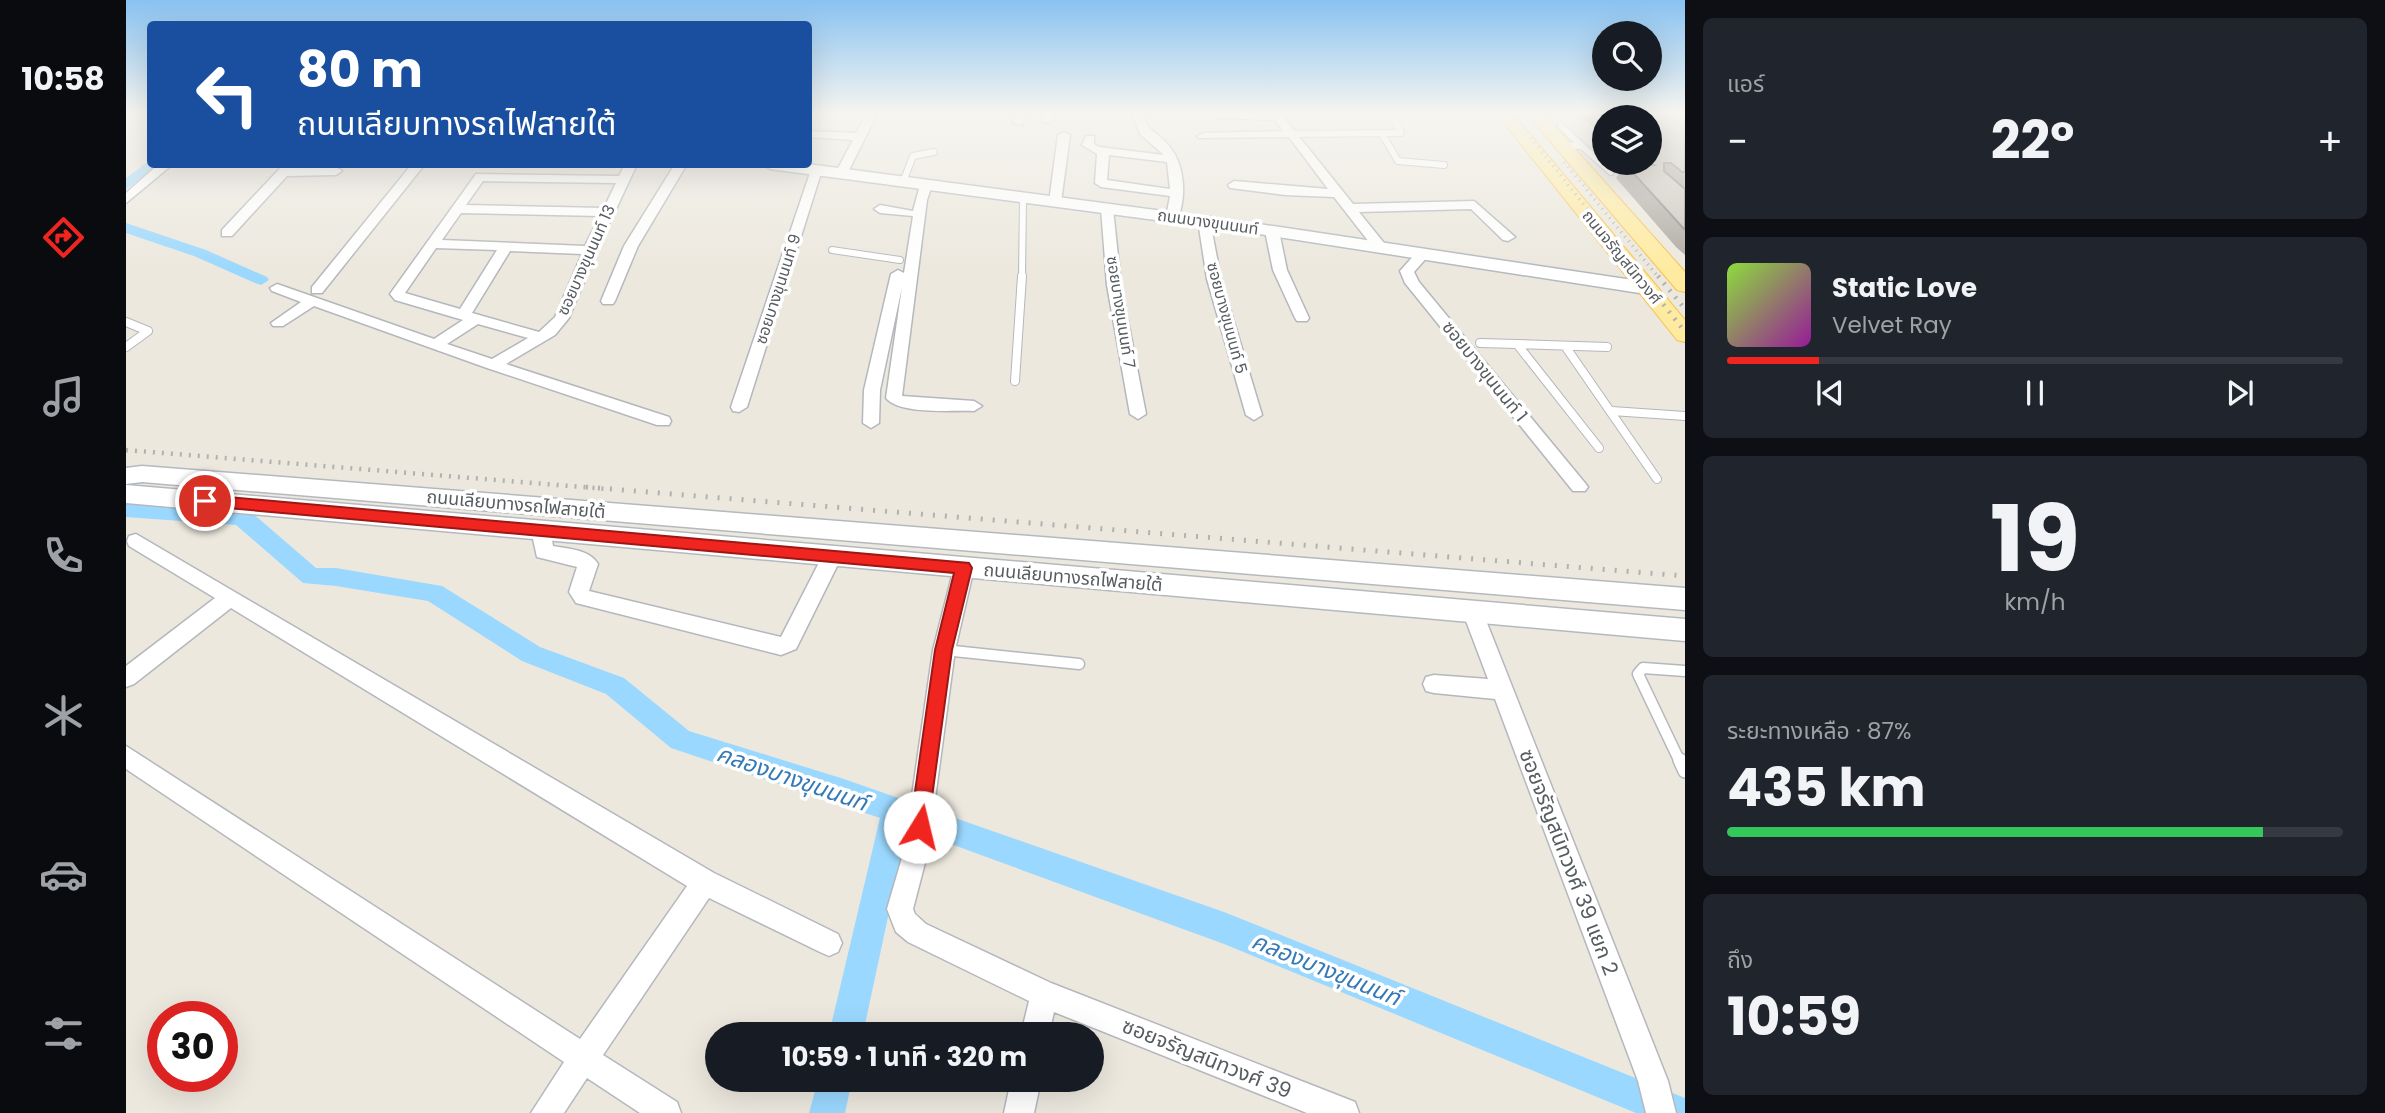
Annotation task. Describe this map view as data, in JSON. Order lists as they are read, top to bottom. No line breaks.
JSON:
{"streets":{"main road":["ถนนบางขุนนนท์","ถนนจรัญสนิทวงศ์","ถนนเลียบทางรถไฟสายใต้"],"street":["ซอยบางขุนนนท์ 13","ซอยบางขุนนนท์ 9","ซอยบางขุนนนท์ 7","ซอยบางขุนนนท์ 5","ซอยบางขุนนนท์ 1","ซอยจรัญสนิทวงศ์ 39 แยก 2","ซอยจรัญสนิทวงศ์ 39"]},"crossings":[["ถนนบางขุนนนท์","ถนนจรัญสนิทวงศ์"],["ถนนบางขุนนนท์","ซอยบางขุนนนท์ 9"],["ถนนบางขุนนนท์","ซอยบางขุนนนท์ 7"],["ถนนบางขุนนนท์","ซอยบางขุนนนท์ 5"],["ถนนบางขุนนนท์","ซอยบางขุนนนท์ 1"],["ถนนเลียบทางรถไฟสายใต้","ซอยจรัญสนิทวงศ์ 39 แยก 2"],["ถนนเลียบทางรถไฟสายใต้","ซอยจรัญสนิทวงศ์ 39"]],"water":["คลองบางขุนนนท์"],"page":{"tabs":"10:58","tile":["แอร์",["19","km/h"],["ระยะทางเหลือ · 87%","435 km"],["ถึง","10:59"]],"turn":["80 m","ถนนเลียบทางรถไฟสายใต้"],"heat":["−","22°","+"],"song":["Static Love","Velvet Ray"],"limit":"30","trip":"10:59 · 1 นาที · 320 m"}}
